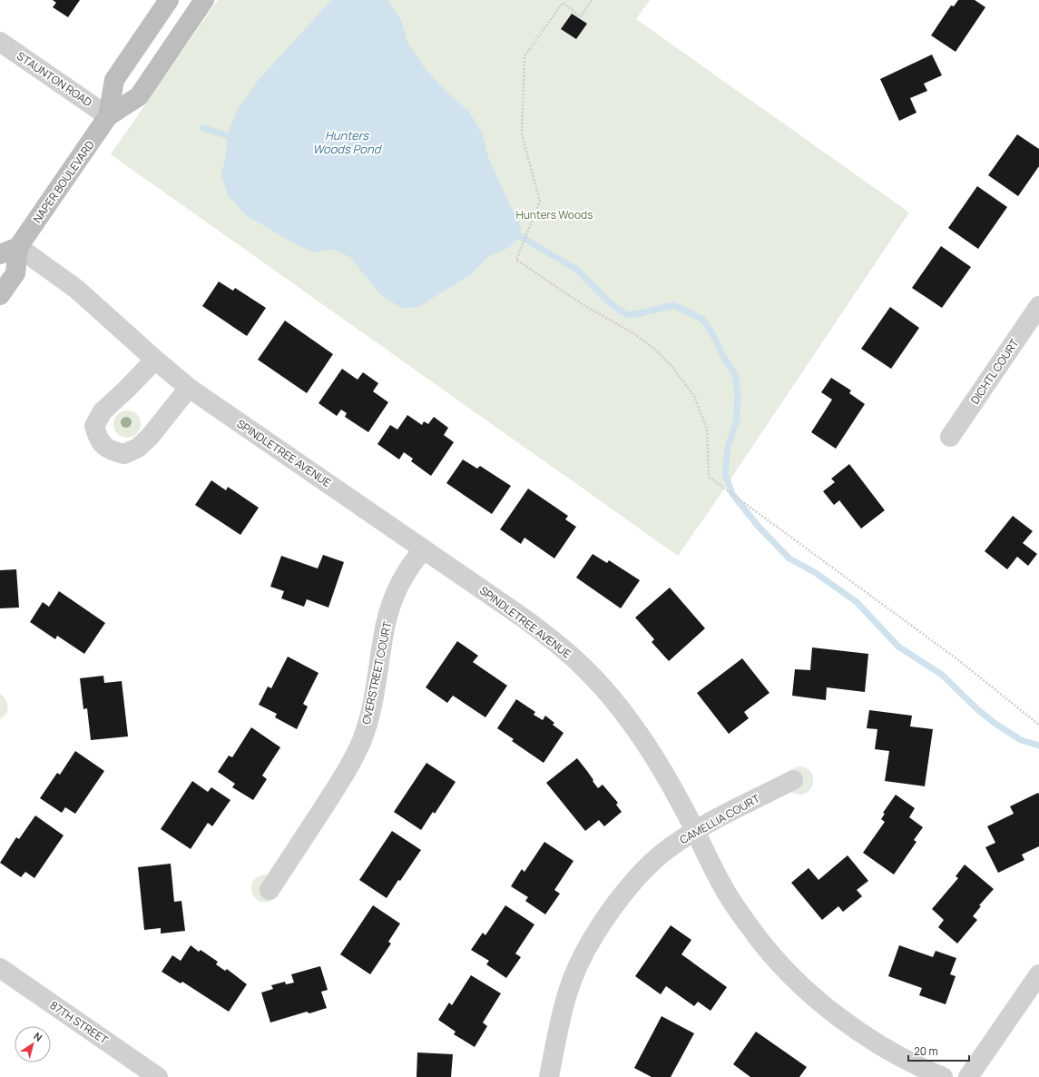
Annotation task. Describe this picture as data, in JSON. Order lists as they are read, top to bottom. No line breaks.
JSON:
{"streets":{"main road":["NAPER BOULEVARD"],"street":["STAUNTON ROAD","DICHTL COURT","SPINDLETREE AVENUE","OVERSTREET COURT","CAMELLIA COURT","87TH STREET"]},"crossings":[["STAUNTON ROAD","NAPER BOULEVARD"],["NAPER BOULEVARD","SPINDLETREE AVENUE"],["SPINDLETREE AVENUE","OVERSTREET COURT"],["SPINDLETREE AVENUE","CAMELLIA COURT"]],"water":["Hunters Woods Pond"],"parks":["Hunters Woods"],"scale_bar":"20 m","north":"top right"}
